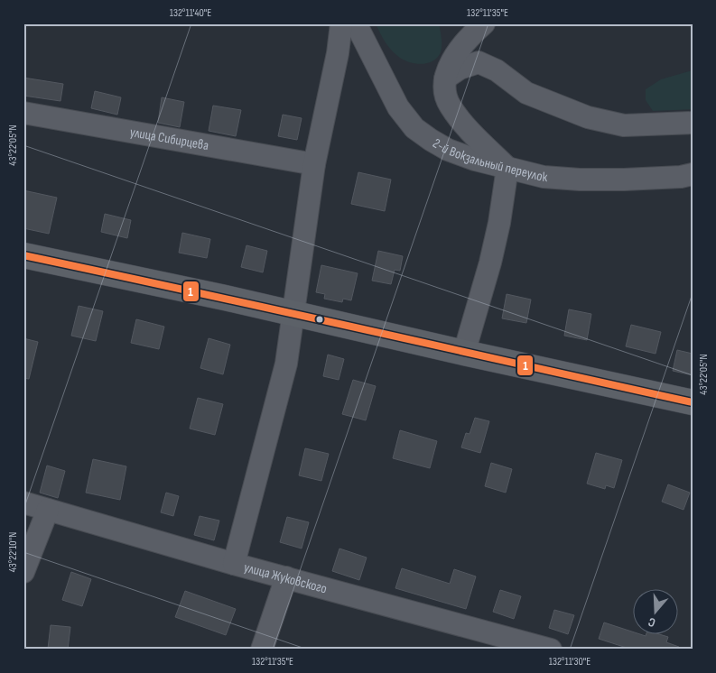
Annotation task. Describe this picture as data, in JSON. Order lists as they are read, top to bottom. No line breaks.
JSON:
{"streets":{"street":["улица Сибирцева","2-й Вокзальный переулок","улица Жуковского"]},"lines":["transit line 1"],"north":"bottom","coordinates":["132°11'40\"E","132°11'35\"E","43°22'05\"N","43°22'10\"N","132°11'30\"E"]}
